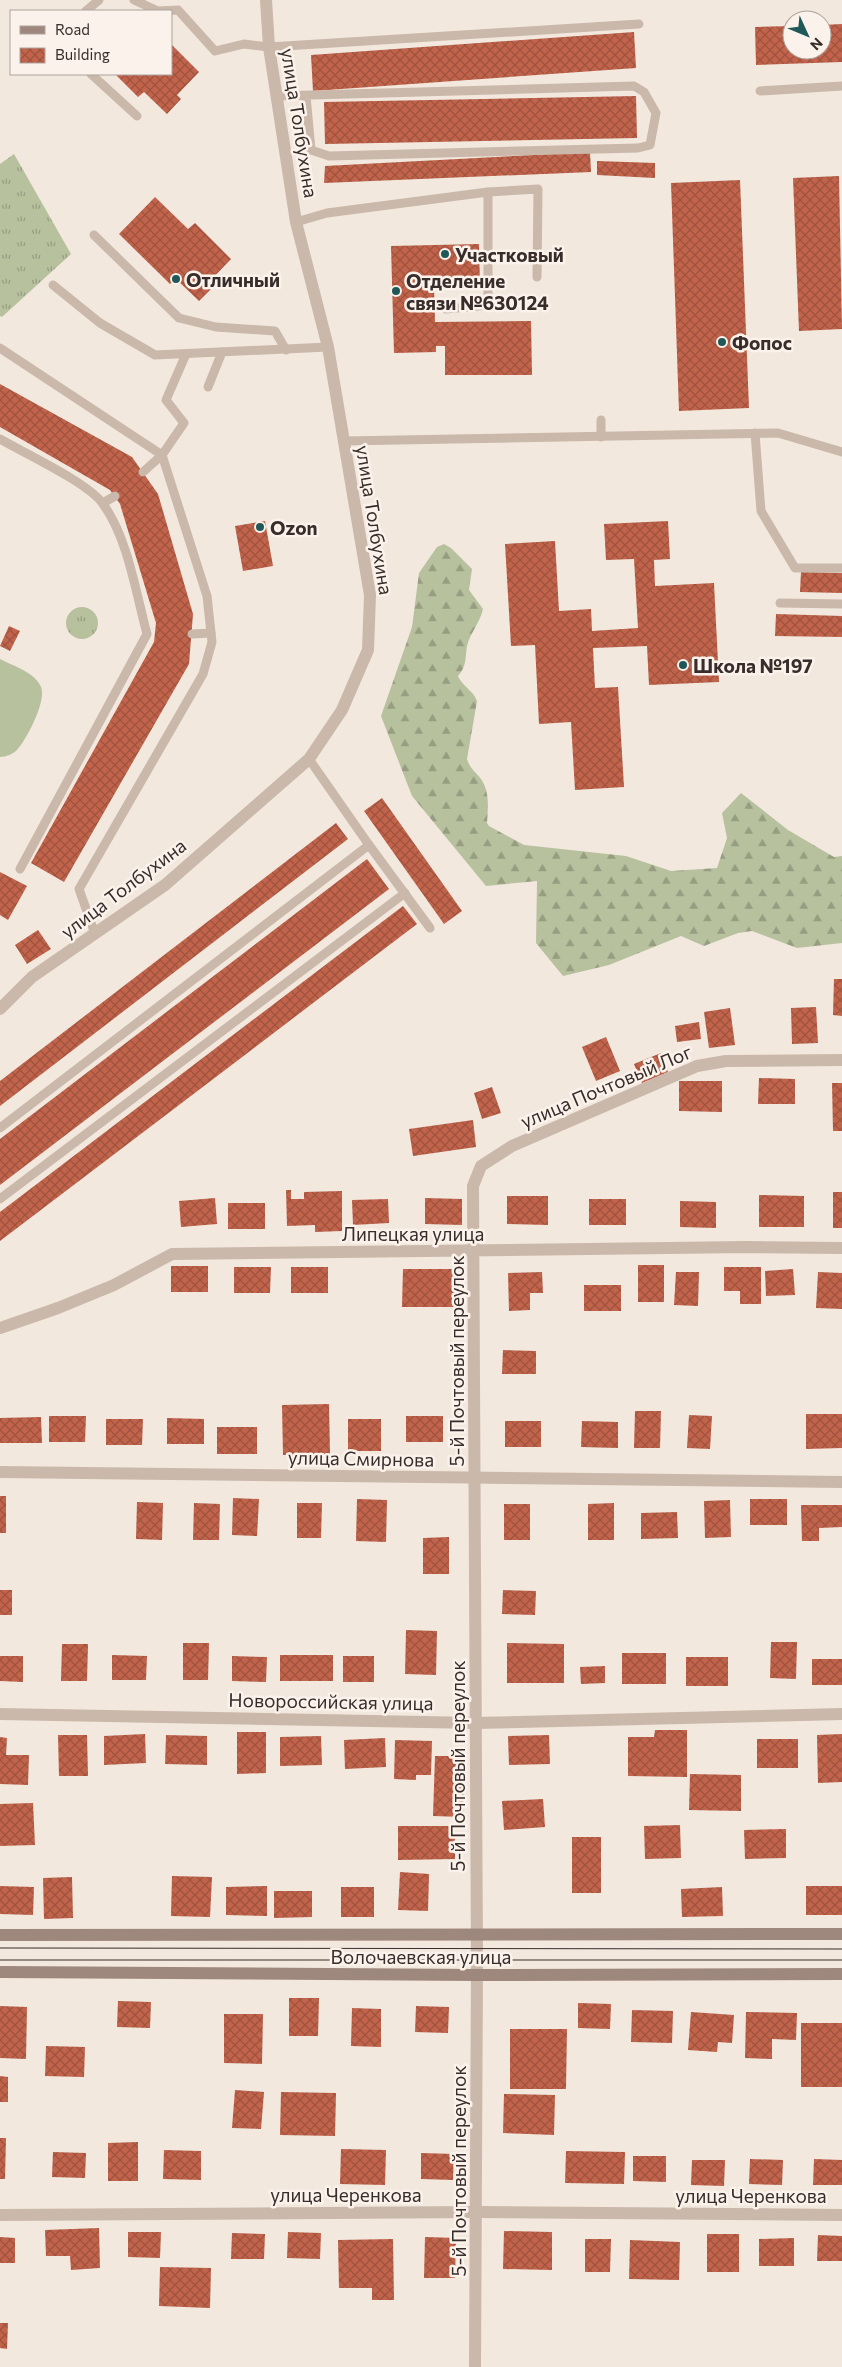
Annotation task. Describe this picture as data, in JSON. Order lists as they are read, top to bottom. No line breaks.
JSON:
{"streets":{"main road":["Волочаевская улица"],"street":["улица Толбухина","улица Почтовый Лог","Липецкая улица","5-й Почтовый переулок","улица Смирнова","Новороссийская улица","улица Черенкова"]},"crossings":[["улица Почтовый Лог","5-й Почтовый переулок"],["Липецкая улица","5-й Почтовый переулок"],["5-й Почтовый переулок","улица Смирнова"],["5-й Почтовый переулок","Новороссийская улица"],["5-й Почтовый переулок","Волочаевская улица"],["5-й Почтовый переулок","улица Черенкова"]],"places":["Участковый","Отличный","Отделение связи №630124","Фопос","Ozon","Школа №197"],"legend":["Road","Building"],"north":"bottom right"}
